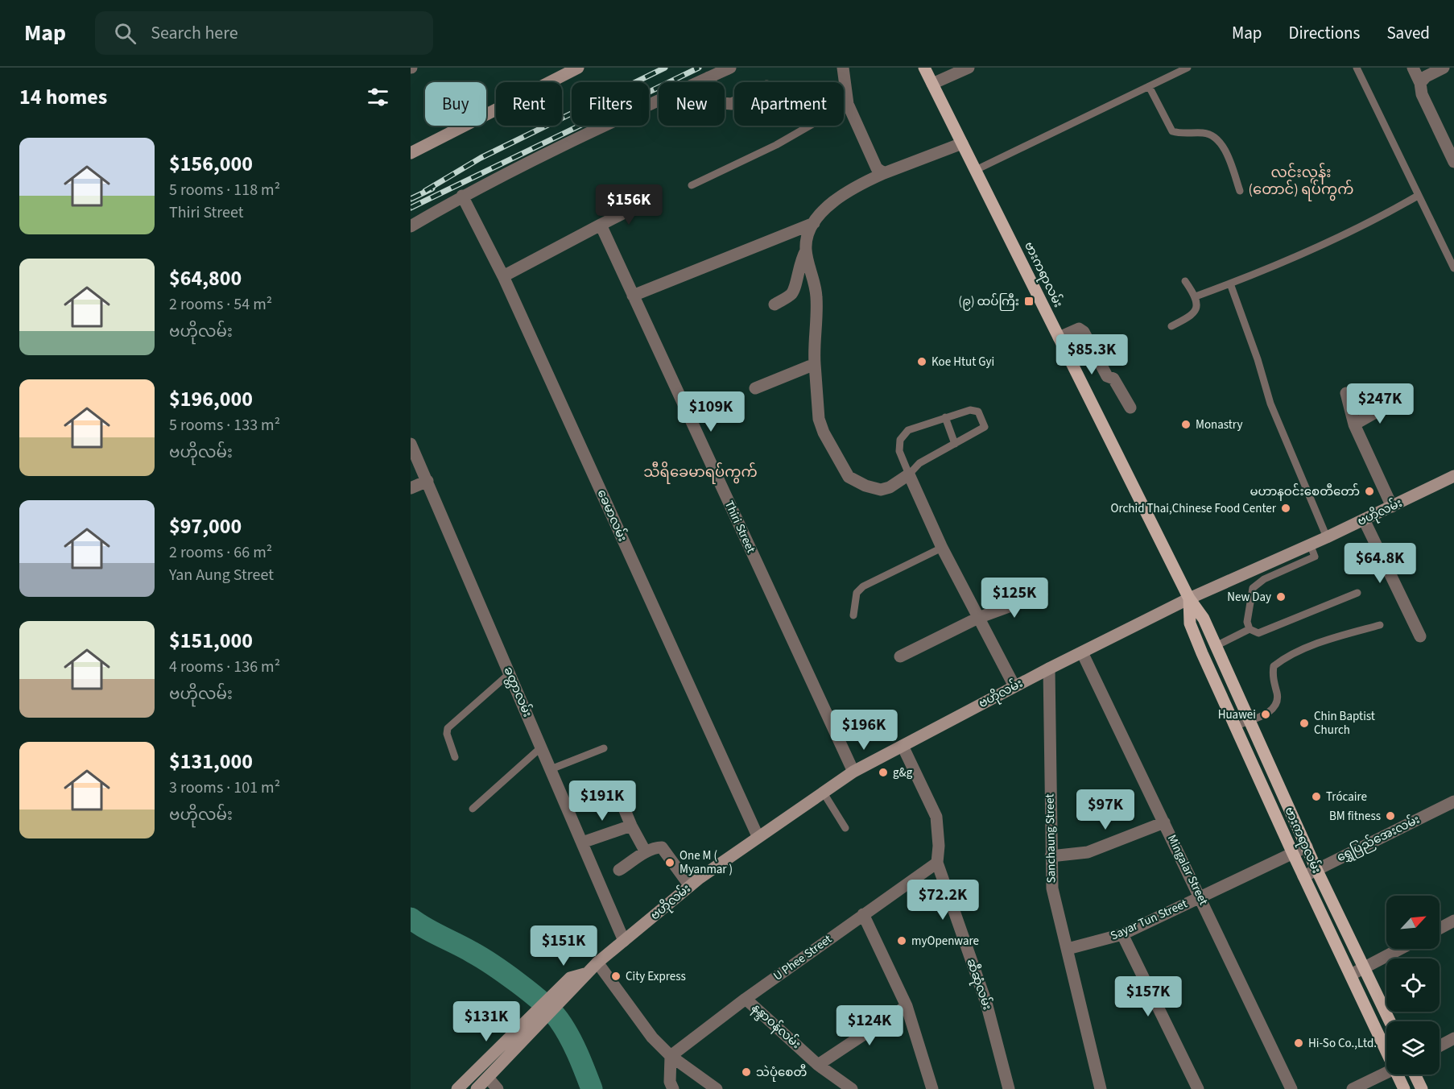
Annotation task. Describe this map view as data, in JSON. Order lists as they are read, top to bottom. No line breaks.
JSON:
{"streets":{"main road":["ဗားကရာလမ်း","ဗဟိုလမ်း"],"street":["ခေမာလမ်း","Thiri Street","ခတ္တာလမ်း","Sanchaung Street","ရွှေပြည်အေးလမ်း","Mingalar Street","Sayar Tun Street","U Phee Street","ဆီဆုံလမ်း","နန္ဒာ၀န်လမ်း"]},"crossings":[["ဗားကရာလမ်း","ဗဟိုလမ်း"],["ဗားကရာလမ်း","ရွှေပြည်အေးလမ်း"],["ဗားကရာလမ်း","Sayar Tun Street"],["ဗဟိုလမ်း","ခေမာလမ်း"],["ဗဟိုလမ်း","Thiri Street"],["ဗဟိုလမ်း","ခတ္တာလမ်း"],["ဗဟိုလမ်း","Sanchaung Street"],["ဗဟိုလမ်း","Mingalar Street"],["ဗဟိုလမ်း","ဆီဆုံလမ်း"],["Sanchaung Street","Sayar Tun Street"],["Mingalar Street","Sayar Tun Street"],["U Phee Street","ဆီဆုံလမ်း"],["U Phee Street","နန္ဒာ၀န်လမ်း"]],"districts":["လင်းလွန်း (တောင်) ရပ်ကွက်","သီရိခေမာရပ်ကွက်"],"places":{"transit":["(၉) ထပ်ကြီး"],"other":["Koe Htut Gyi","Monastry","မဟာနဝင်းစေတီတော်","Orchid Thai,Chinese Food Center","New Day","Huawei","Chin Baptist Church","g&g","Trócaire","BM fitness","One M ( Myanmar )","myOpenware","City Express","Hi-So Co.,Ltd.","သဲပုံစေတီ"]},"north":"top right","page":{"header":"Map","search":"Search here","nav":["Map","Directions","Saved"],"heading":"14 homes","chip":["Buy","Rent","Filters","New","Apartment"],"list":[{"name":"$156,000","note":"5 rooms · 118 m² · Thiri Street"},{"name":"$64,800","note":"2 rooms · 54 m² · ဗဟိုလမ်း"},{"name":"$196,000","note":"5 rooms · 133 m² · ဗဟိုလမ်း"},{"name":"$97,000","note":"2 rooms · 66 m² · Yan Aung Street"},{"name":"$151,000","note":"4 rooms · 136 m² · ဗဟိုလမ်း"},{"name":"$131,000","note":"3 rooms · 101 m² · ဗဟိုလမ်း"}],"price":["$156K","$85.3K","$247K","$109K","$64.8K","$125K","$196K","$191K","$97K","$72.2K","$151K","$157K","$131K","$124K"]}}
